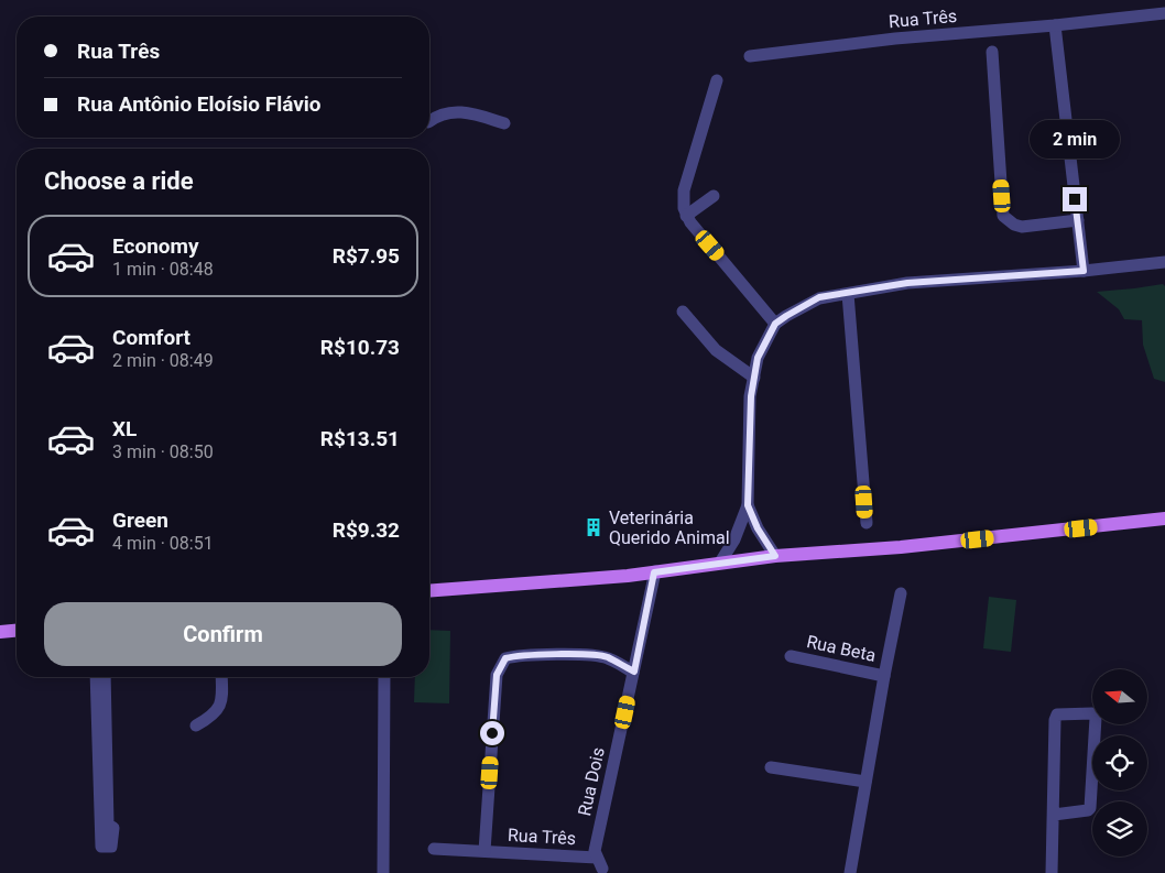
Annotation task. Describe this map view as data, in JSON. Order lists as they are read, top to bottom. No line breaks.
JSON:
{"streets":{"street":["Rua Três","Rua Beta","Rua Dois"]},"crossings":[["Rua Três","Rua Dois"]],"places":{"building":["Veterinária Querido Animal"]},"north":"left","page":{"banner":["Rua Três","Rua Antônio Eloísio Flávio"],"bubble":"2 min","heading":"Choose a ride","list":[{"name":"Economy","note":"1 min · 08:48","value":"R$7.95"},{"name":"Comfort","note":"2 min · 08:49","value":"R$10.73"},{"name":"XL","note":"3 min · 08:50","value":"R$13.51"},{"name":"Green","note":"4 min · 08:51","value":"R$9.32"}],"buttons":"Confirm"}}
